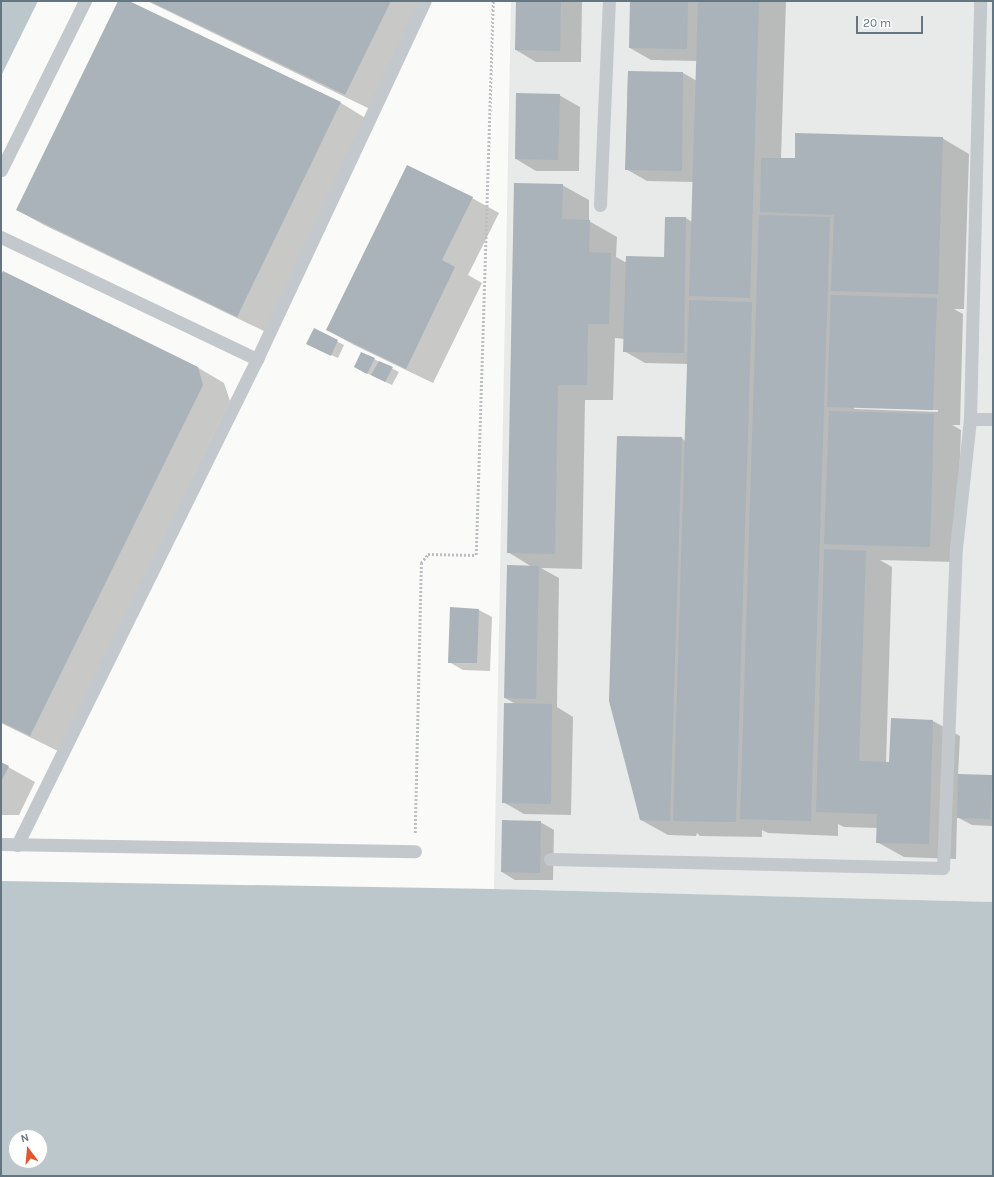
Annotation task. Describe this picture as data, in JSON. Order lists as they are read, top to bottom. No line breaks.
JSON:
{"scale_bar":"20 m","north":"top"}
